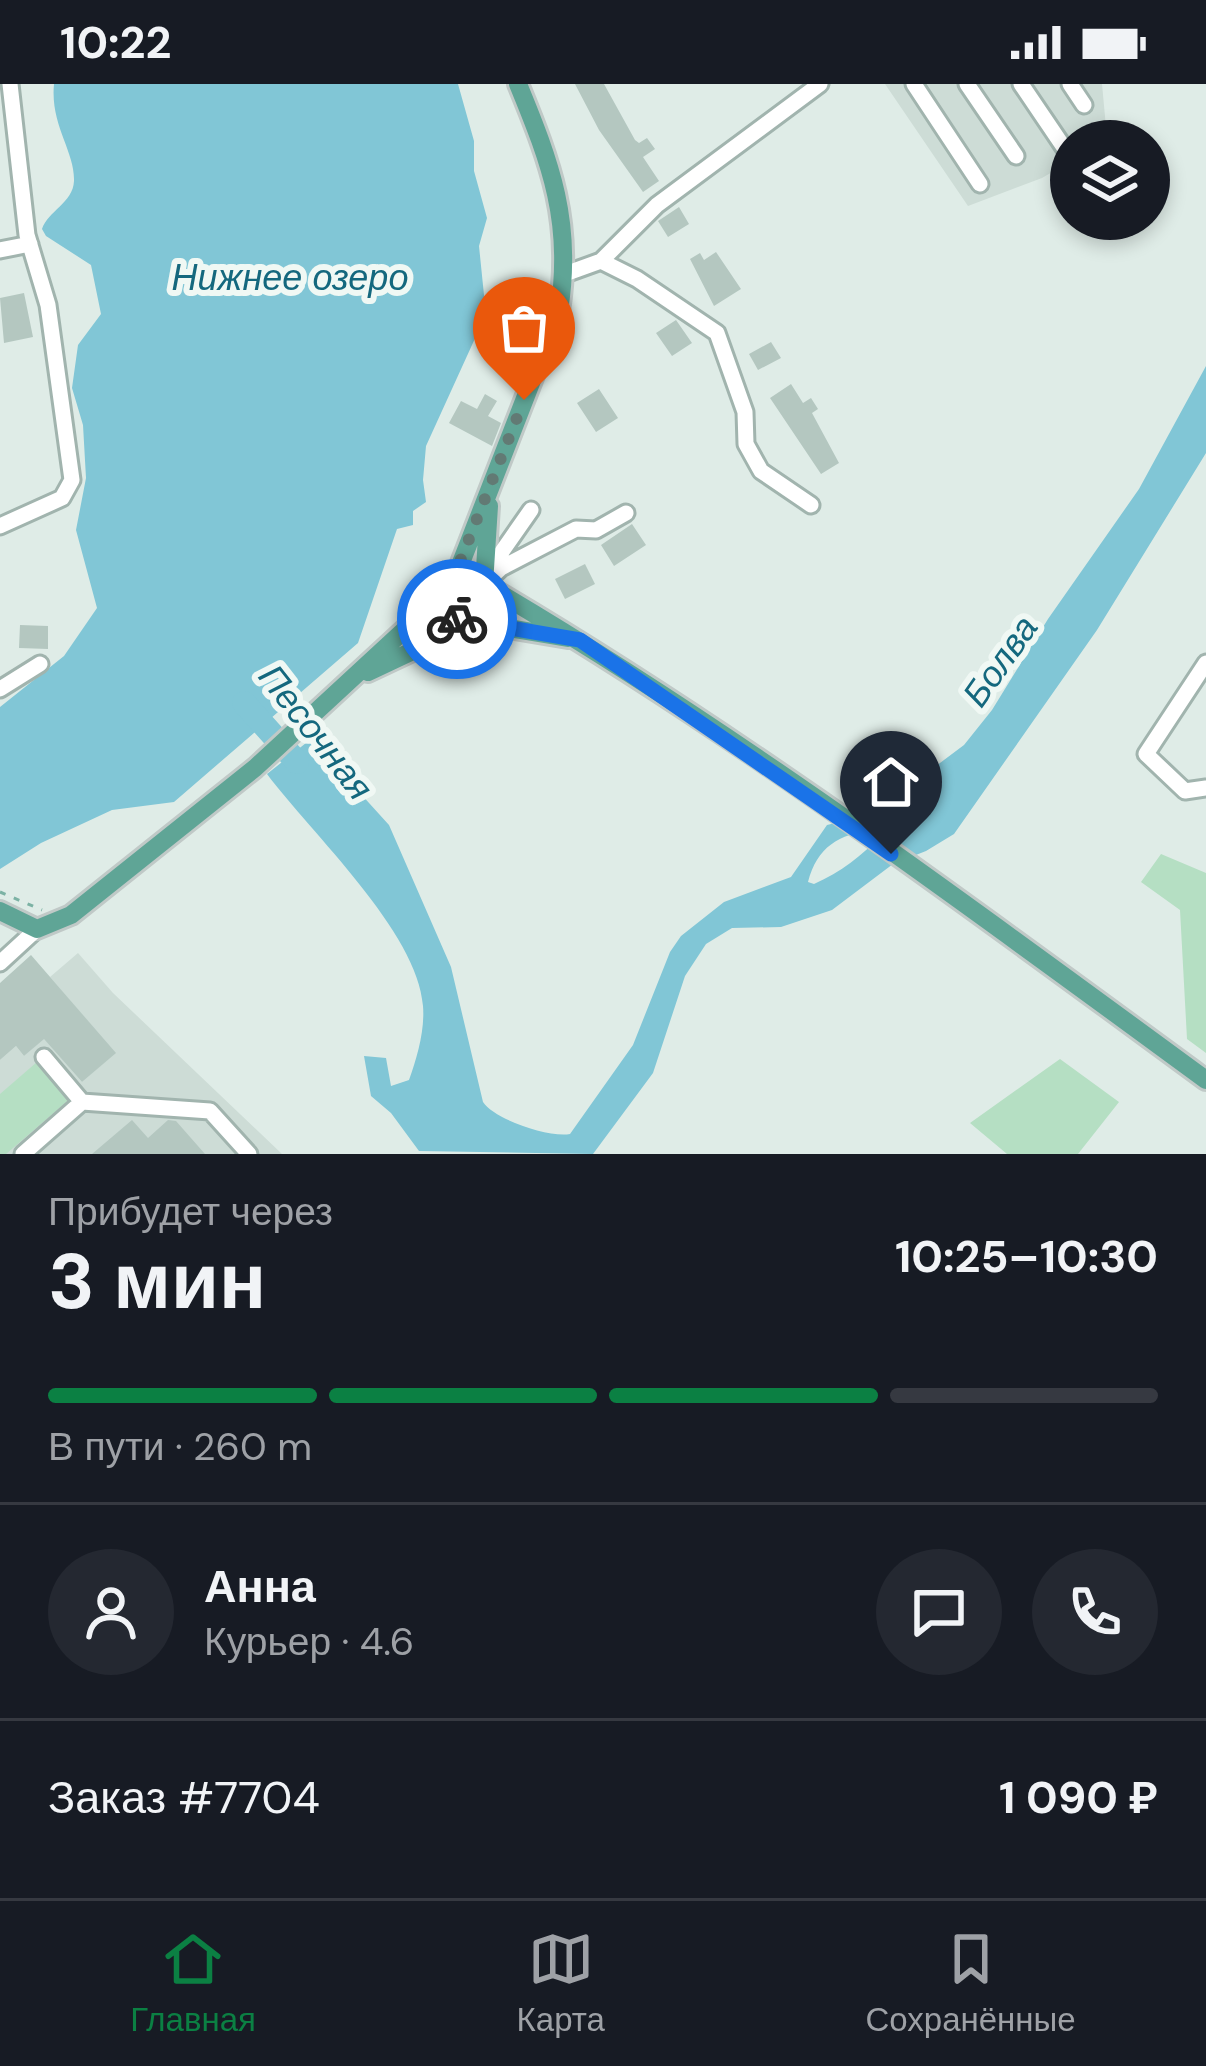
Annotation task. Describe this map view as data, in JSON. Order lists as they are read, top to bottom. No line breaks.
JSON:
{"water":["Нижнее озеро","Болва","Песочная"],"page":{"status":"10:22","heading":["3 мин","Прибудет через","10:25–10:30"],"panel":["Анна","Курьер · 4.6","Заказ #7704","1 090 ₽"],"bar":"В пути · 260 m","tabs":["Главная","Карта","Сохранённые"]}}
